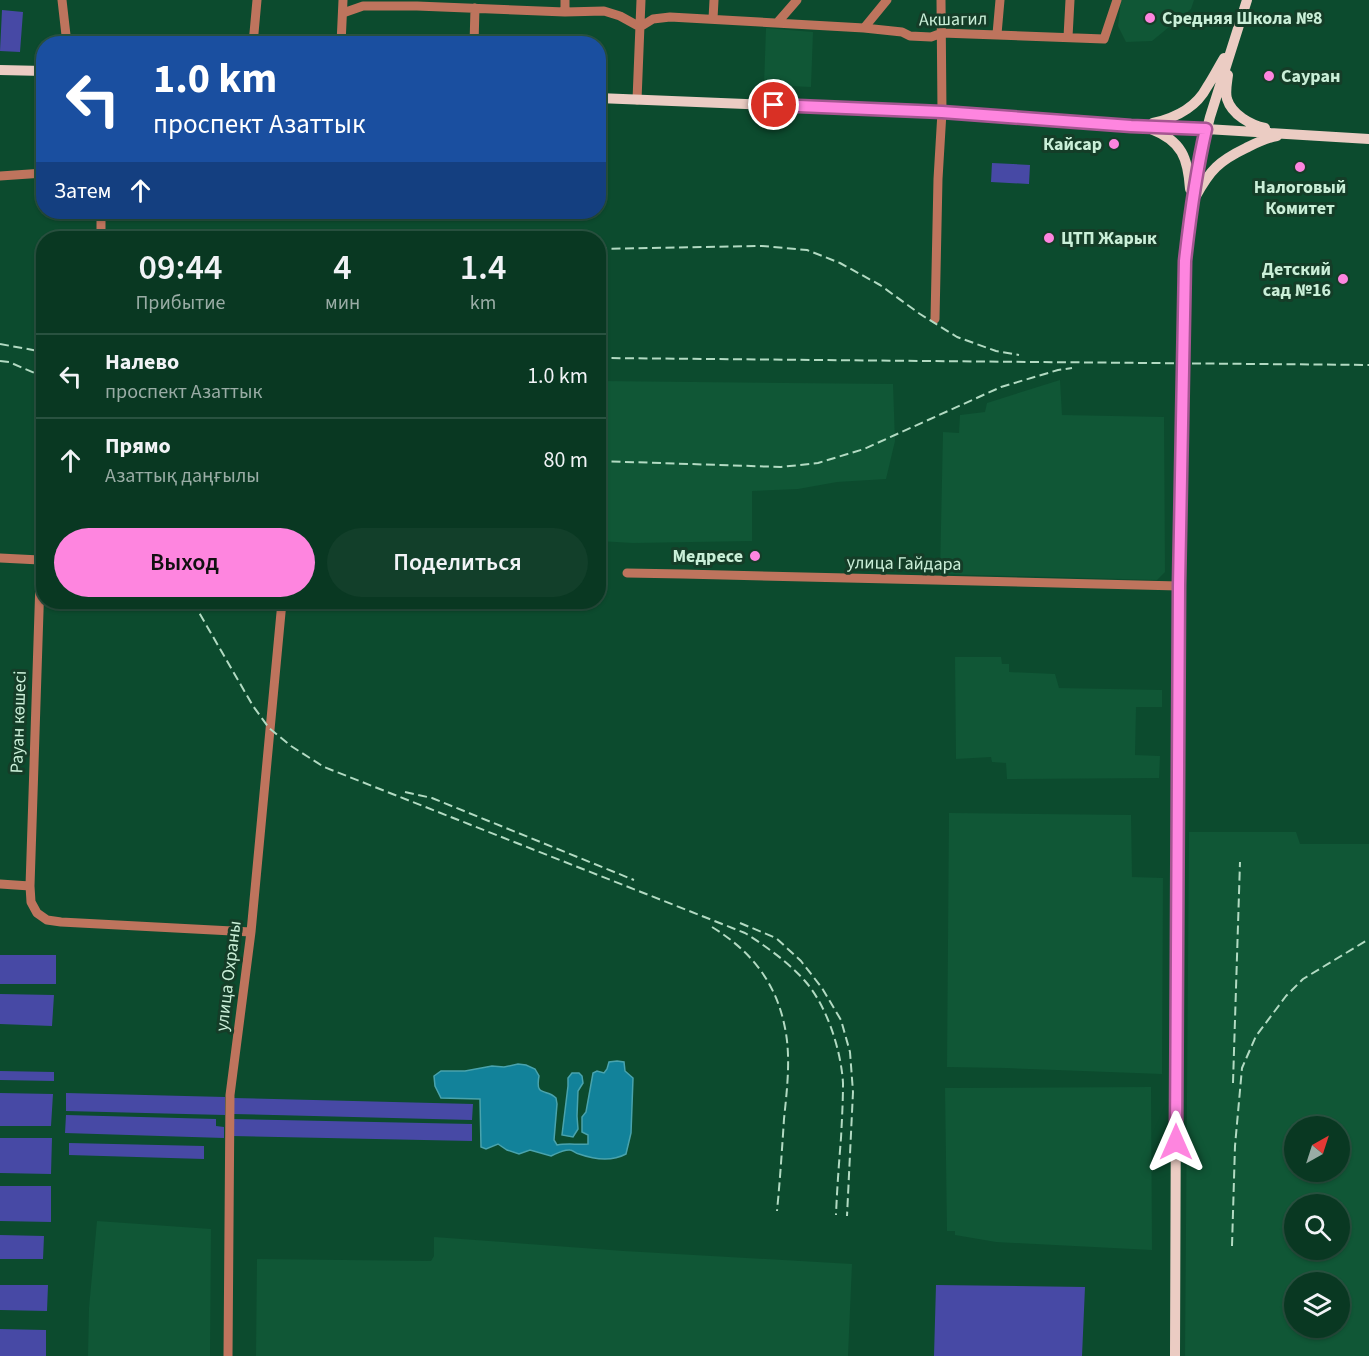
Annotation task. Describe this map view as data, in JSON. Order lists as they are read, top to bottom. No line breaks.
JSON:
{"streets":{"street":["Акшагил","улица Гайдара","Рауан көшесі","улица Охраны"]},"crossings":[["Рауан көшесі","улица Охраны"]],"places":["Средняя Школа №8","Сауран","Кайсар","Налоговый Комитет","ЦТП Жарык","Детский сад №16","Медресе"],"north":"top right","page":{"turn":["1.0 km","проспект Азаттык"],"then":"Затем","eta":["09:44","Прибытие","4","мин","1.4","km"],"list":[{"name":"Налево","note":"проспект Азаттык","value":"1.0 km"},{"name":"Прямо","note":"Азаттық даңғылы","value":"80 m"}],"buttons":["Выход","Поделиться"]}}
